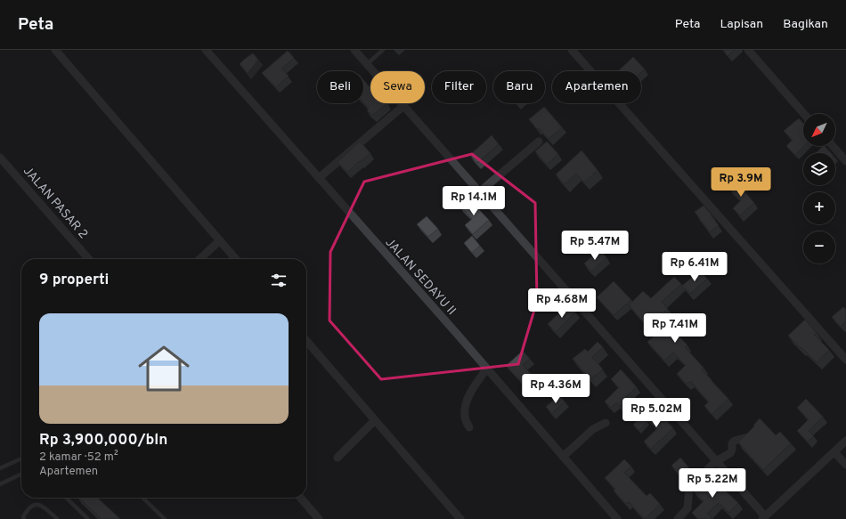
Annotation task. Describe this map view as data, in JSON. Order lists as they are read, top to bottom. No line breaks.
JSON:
{"streets":{"street":["JALAN PASAR 2","JALAN SEDAYU II"]},"north":"bottom left","page":{"header":"Peta","nav":["Peta","Lapisan","Bagikan"],"chip":["Beli","Sewa","Filter","Baru","Apartemen"],"map_buttons":["+","−"],"price":["Rp 3.9M","Rp 14.1M","Rp 5.47M","Rp 6.41M","Rp 4.68M","Rp 7.41M","Rp 4.36M","Rp 5.02M","Rp 5.22M"],"heading":"9 properti","list":[{"name":"Rp 3,900,000/bln","note":"2 kamar · 52 m² · Apartemen"}]}}
